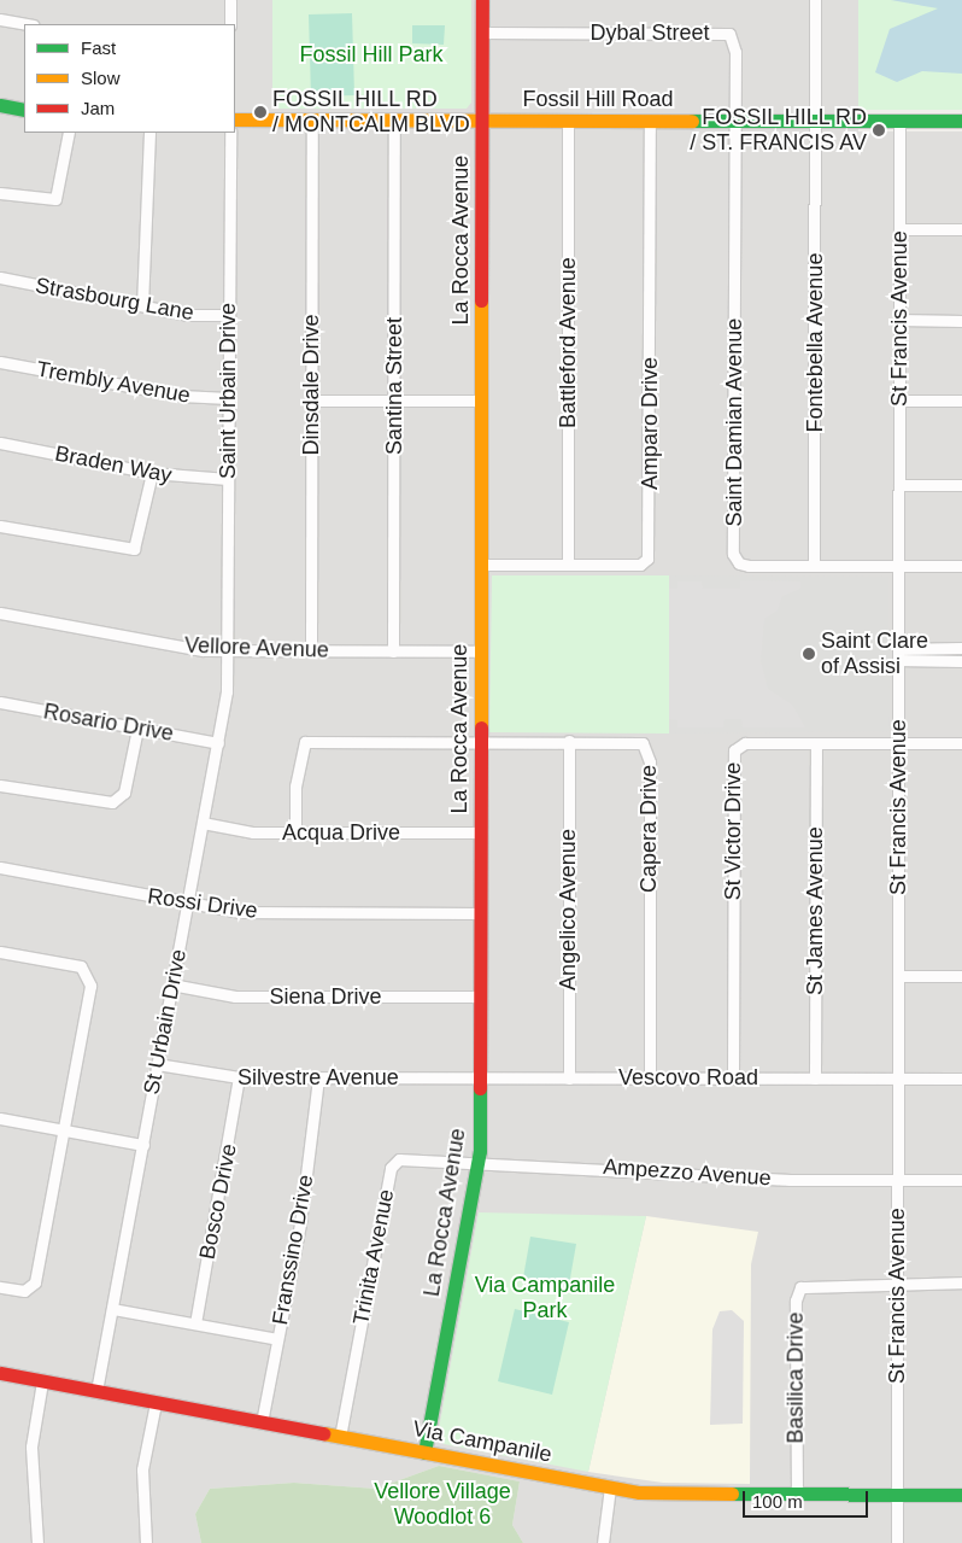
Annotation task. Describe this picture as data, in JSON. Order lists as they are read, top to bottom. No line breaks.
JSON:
{"streets":{"street":["Dybal Street","Fossil Hill Road","La Rocca Avenue","Strasbourg Lane","St Francis Avenue","Battleford Avenue","Fontebella Avenue","Trembly Avenue","Dinsdale Drive","Santina Street","Saint Urbain Drive","Saint Damian Avenue","Amparo Drive","Braden Way","Vellore Avenue","Rosario Drive","Capera Drive","St Victor Drive","Acqua Drive","Rossi Drive","Angelico Avenue","St James Avenue","Siena Drive","St Urbain Drive","Silvestre Avenue","Vescovo Road","Ampezzo Avenue","Bosco Drive","Franssino Drive","Trinita Avenue","Basilica Drive","Via Campanile"]},"crossings":[["Dybal Street","Fossil Hill Road"],["Dybal Street","La Rocca Avenue"],["Dybal Street","Saint Damian Avenue"],["Fossil Hill Road","La Rocca Avenue"],["Fossil Hill Road","St Francis Avenue"],["Fossil Hill Road","Battleford Avenue"],["Fossil Hill Road","Fontebella Avenue"],["Fossil Hill Road","Dinsdale Drive"],["Fossil Hill Road","Santina Street"],["Fossil Hill Road","Saint Damian Avenue"],["Fossil Hill Road","Amparo Drive"],["La Rocca Avenue","Amparo Drive"],["La Rocca Avenue","Vellore Avenue"],["La Rocca Avenue","Capera Drive"],["La Rocca Avenue","Acqua Drive"],["La Rocca Avenue","Rossi Drive"],["La Rocca Avenue","Siena Drive"],["La Rocca Avenue","Silvestre Avenue"],["La Rocca Avenue","Vescovo Road"],["La Rocca Avenue","Ampezzo Avenue"],["La Rocca Avenue","Trinita Avenue"],["La Rocca Avenue","Via Campanile"],["Strasbourg Lane","Saint Urbain Drive"],["St Francis Avenue","Saint Damian Avenue"],["St Francis Avenue","St Victor Drive"],["St Francis Avenue","Vescovo Road"],["St Francis Avenue","Ampezzo Avenue"],["St Francis Avenue","Basilica Drive"],["St Francis Avenue","Via Campanile"],["Battleford Avenue","Amparo Drive"],["Fontebella Avenue","Saint Damian Avenue"],["Trembly Avenue","Saint Urbain Drive"],["Dinsdale Drive","Vellore Avenue"],["Santina Street","Vellore Avenue"],["Saint Urbain Drive","Braden Way"],["Saint Urbain Drive","Vellore Avenue"],["Saint Urbain Drive","St Urbain Drive"],["Vellore Avenue","St Urbain Drive"],["Rosario Drive","St Urbain Drive"],["Capera Drive","Acqua Drive"],["Capera Drive","Angelico Avenue"],["Capera Drive","Vescovo Road"],["St Victor Drive","St James Avenue"],["St Victor Drive","Vescovo Road"],["Acqua Drive","St Urbain Drive"],["Rossi Drive","St Urbain Drive"],["Angelico Avenue","Vescovo Road"],["St James Avenue","Vescovo Road"],["Siena Drive","St Urbain Drive"],["St Urbain Drive","Silvestre Avenue"],["St Urbain Drive","Via Campanile"],["Silvestre Avenue","Vescovo Road"],["Silvestre Avenue","Bosco Drive"],["Silvestre Avenue","Franssino Drive"],["Ampezzo Avenue","Trinita Avenue"],["Franssino Drive","Via Campanile"],["Trinita Avenue","Via Campanile"],["Basilica Drive","Via Campanile"]],"parks":["Fossil Hill Park","Via Campanile Park","Vellore Village Woodlot 6"],"places":["FOSSIL HILL RD / MONTCALM BLVD","FOSSIL HILL RD / ST. FRANCIS AV","Saint Clare of Assisi"],"legend":["Fast","Slow","Jam"],"scale_bar":"100 m"}
